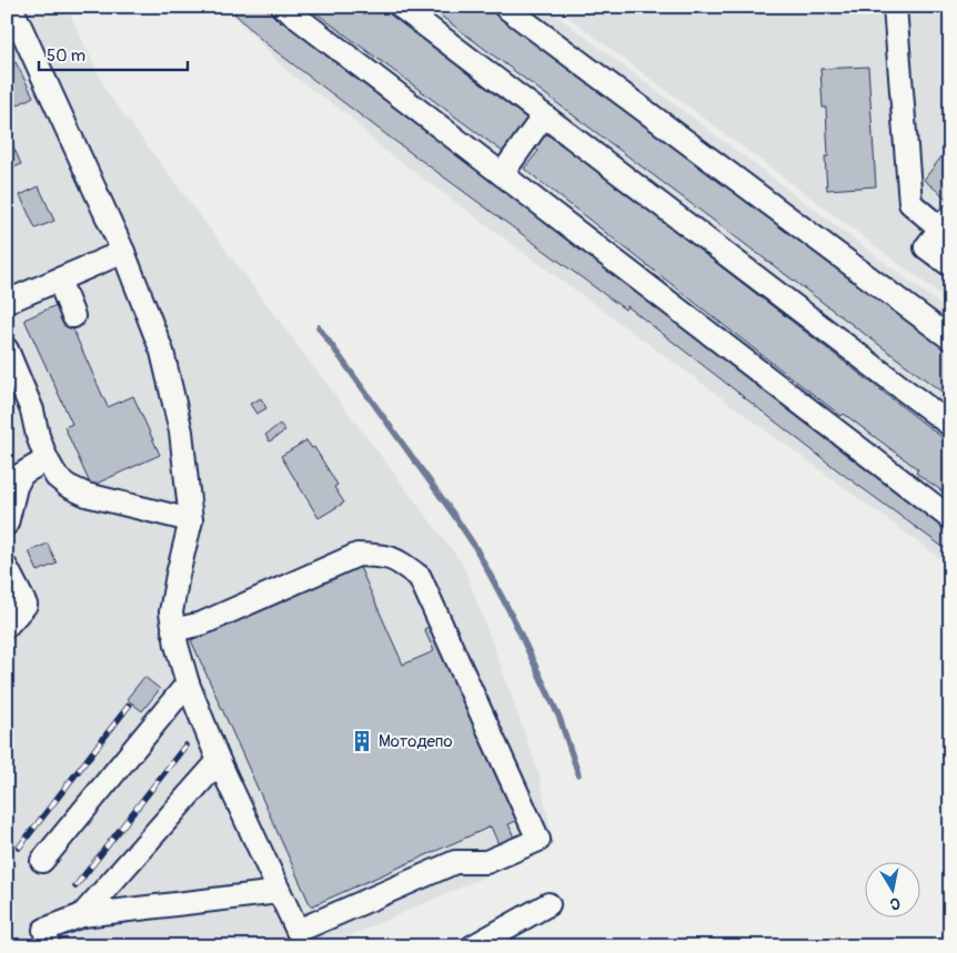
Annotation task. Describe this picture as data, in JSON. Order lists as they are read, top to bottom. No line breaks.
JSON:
{"places":{"building":["Мотодепо"]},"scale_bar":"50 m","north":"bottom"}
